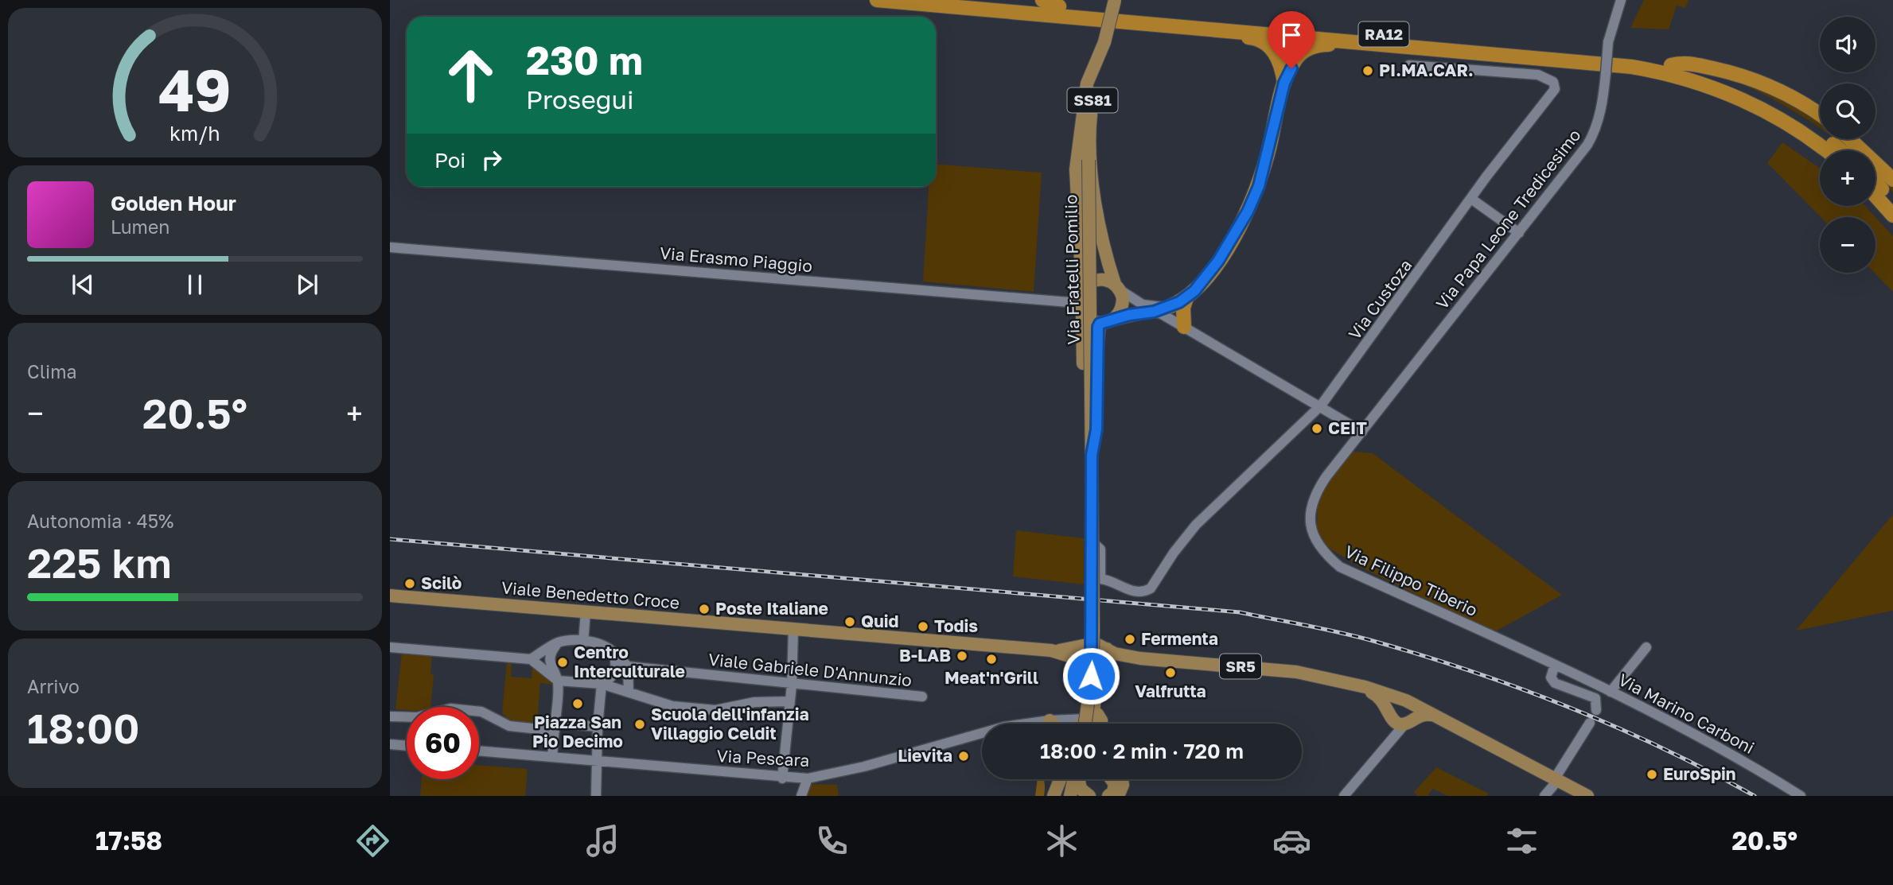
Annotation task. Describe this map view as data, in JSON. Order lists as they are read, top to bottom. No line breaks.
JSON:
{"streets":{"highway":["RA12"],"main road":["SS81","Via Fratelli Pomilio","Viale Benedetto Croce","SR5"],"street":["Via Papa Leone Tredicesimo","Via Erasmo Piaggio","Via Custoza","Via Filippo Tiberio","Viale Gabriele D'Annunzio","Via Marino Carboni","Via Pescara"]},"crossings":[["Via Papa Leone Tredicesimo","Via Filippo Tiberio"],["Via Erasmo Piaggio","Via Fratelli Pomilio"],["Via Fratelli Pomilio","Via Custoza"],["Via Filippo Tiberio","Via Marino Carboni"],["Viale Benedetto Croce","SR5"]],"places":["PI.MA.CAR.","CEIT","Scilò","Poste Italiane","Quid","Todis","Fermenta","B-LAB","Meat'n'Grill","Centro Interculturale","Valfrutta","Piazza San Pio Decimo","Scuola dell'infanzia Villaggio Celdit","Lievita","EuroSpin"],"page":{"map_buttons":["+","−"],"turn":["230 m","Prosegui"],"then":"Poi","song":["Golden Hour","Lumen"],"tile":["Clima",["Autonomia · 45%","225 km"],["Arrivo","18:00"]],"heat":["−","20.5°","+"],"limit":"60","trip":"18:00 · 2 min · 720 m","tabs":["17:58","20.5°"],"gauge":["49","km/h"]}}
